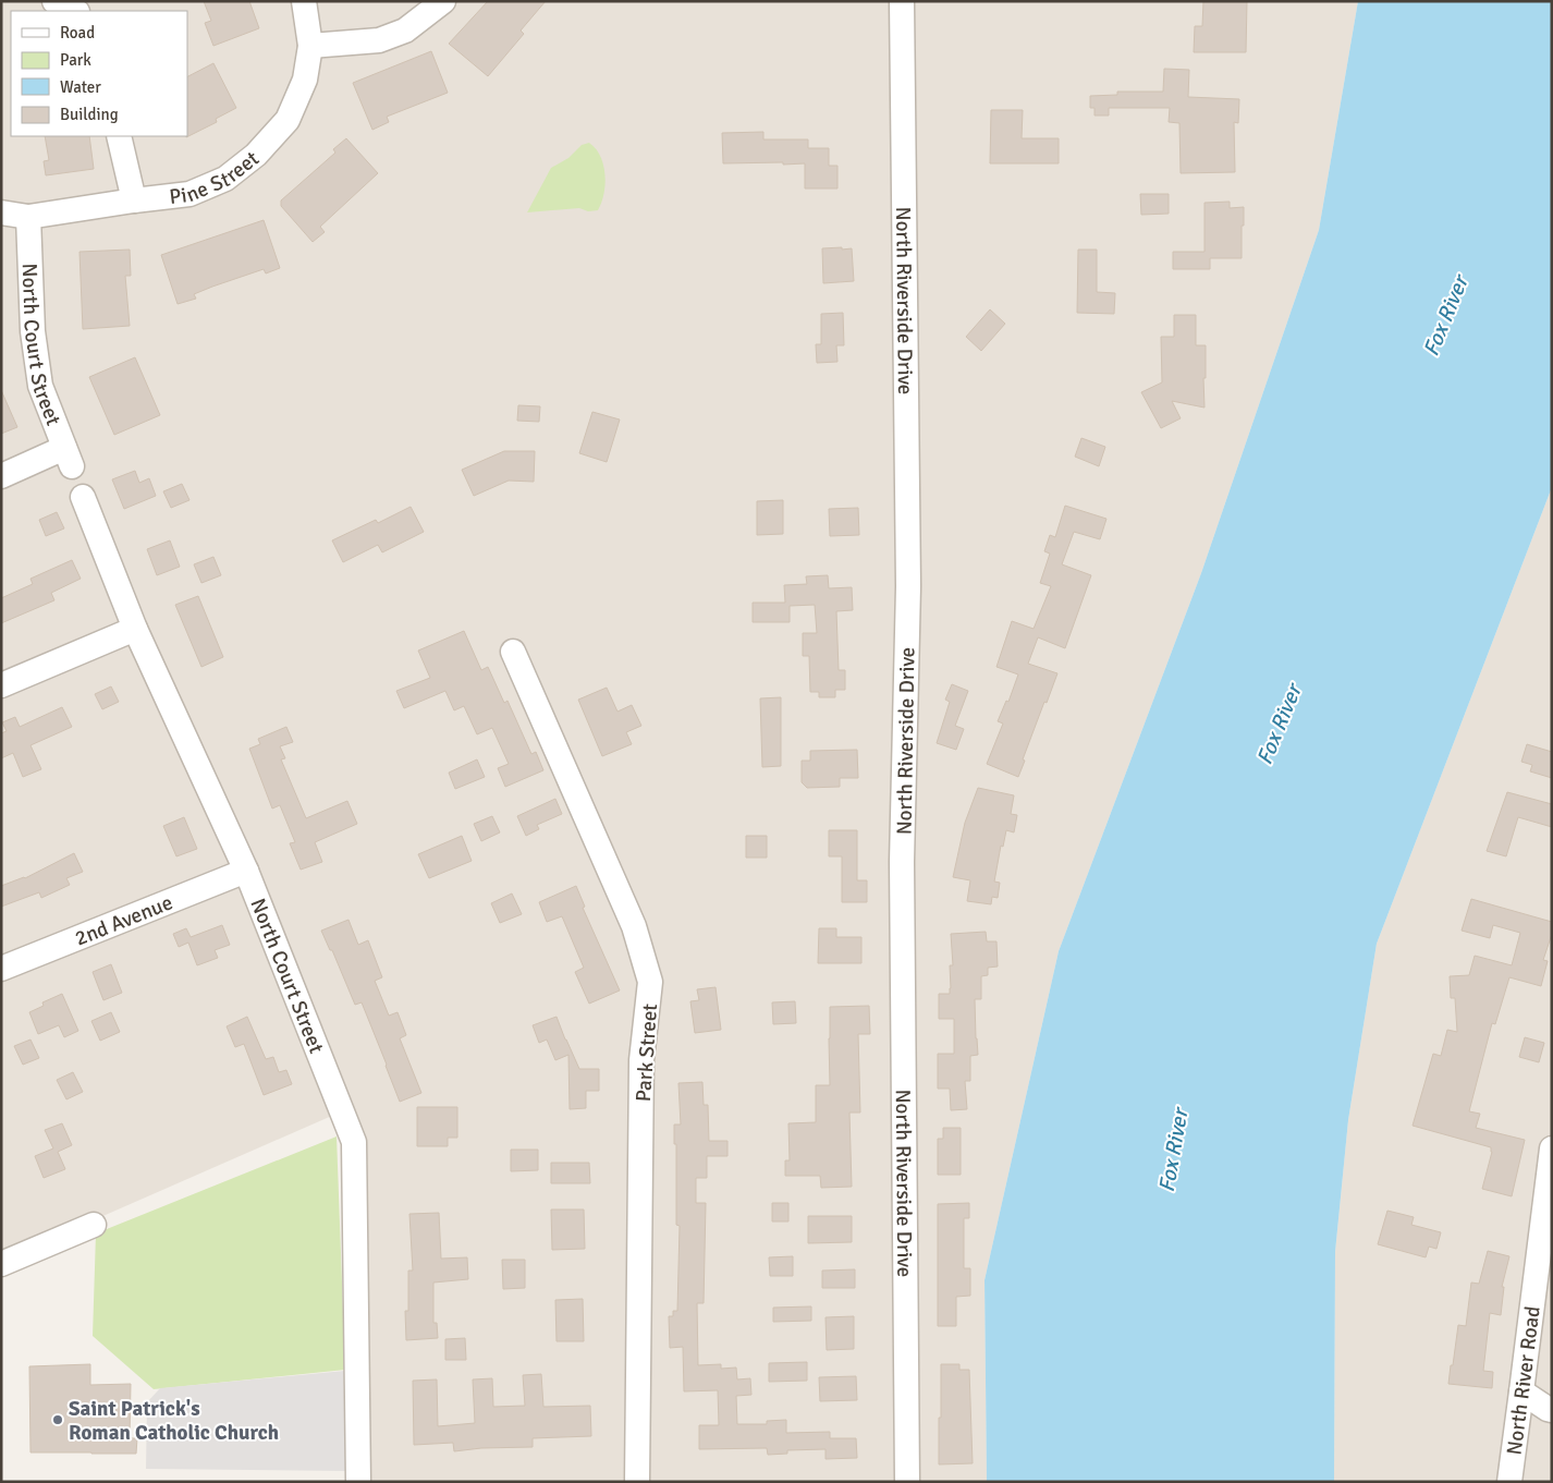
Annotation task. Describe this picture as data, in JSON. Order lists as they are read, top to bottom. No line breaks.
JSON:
{"streets":{"street":["Pine Street","North Riverside Drive","North Court Street","2nd Avenue","Park Street","North River Road"]},"crossings":[["Pine Street","North Court Street"],["North Court Street","2nd Avenue"]],"water":["Fox River"],"places":["Saint Patrick's Roman Catholic Church"],"legend":["Road","Park","Water","Building"]}
